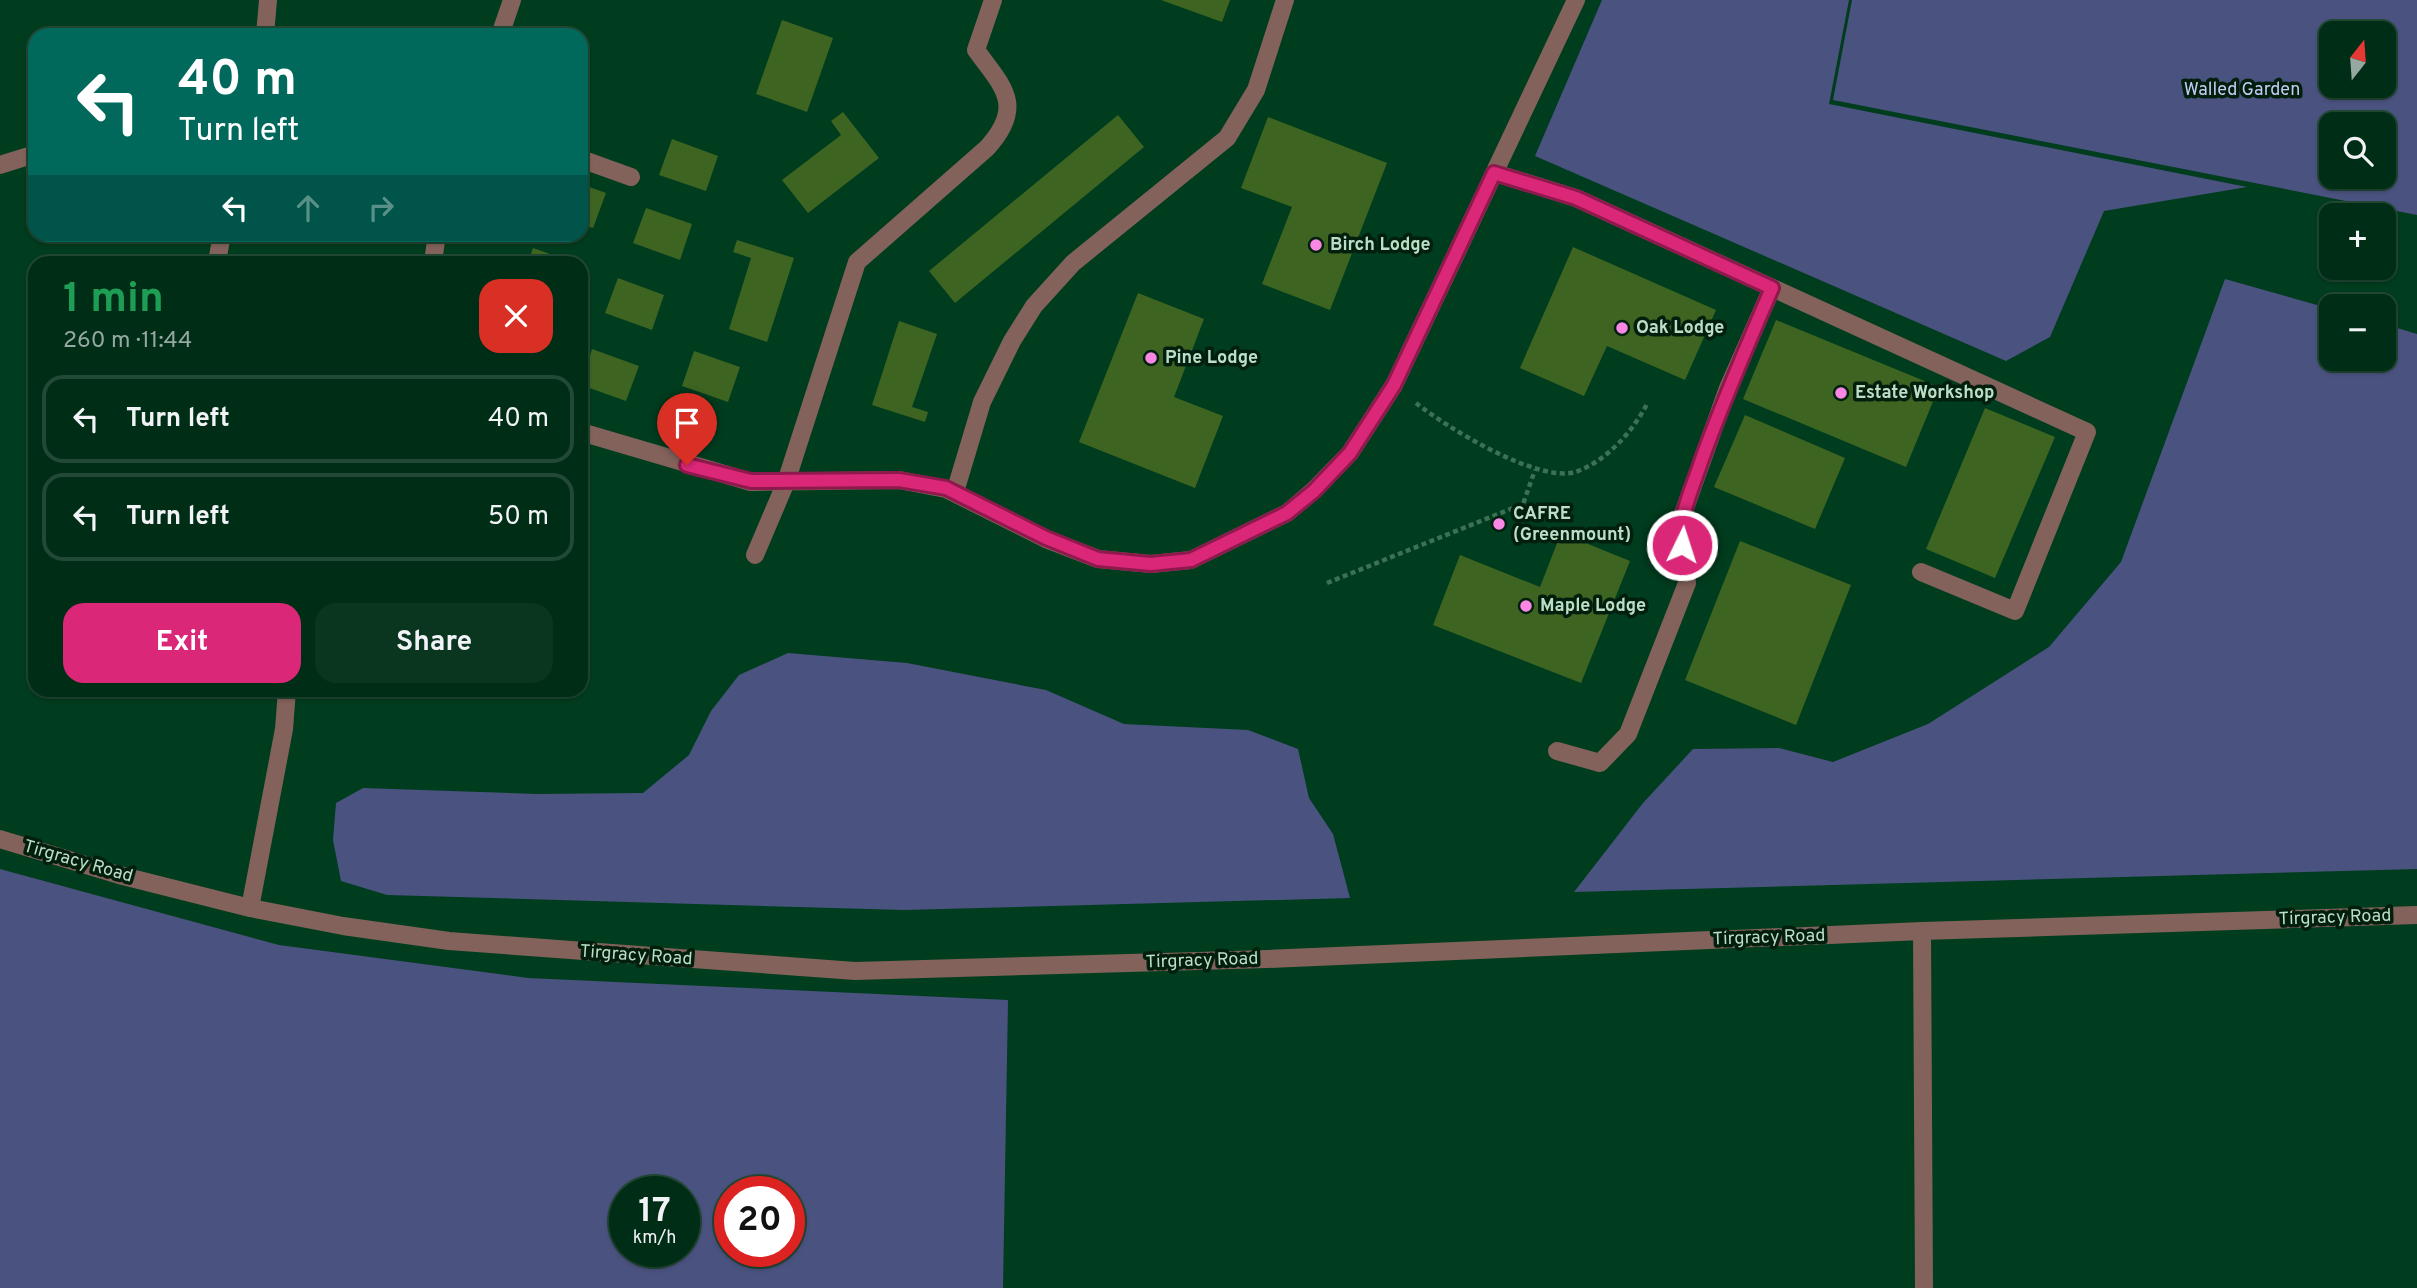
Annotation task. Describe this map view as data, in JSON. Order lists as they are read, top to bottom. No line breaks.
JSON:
{"streets":{"street":["Tirgracy Road"]},"parks":["Walled Garden"],"places":["Birch Lodge","Oak Lodge","Pine Lodge","Estate Workshop","CAFRE (Greenmount)","Maple Lodge"],"north":"top","page":{"map_buttons":["+","−"],"turn":["40 m","Turn left"],"heading":["1 min","260 m · 11:44"],"list":[{"name":"Turn left","value":"40 m"},{"name":"Turn left","value":"50 m"}],"buttons":["Exit","Share"],"speed":"17 km/h","limit":"20"}}
